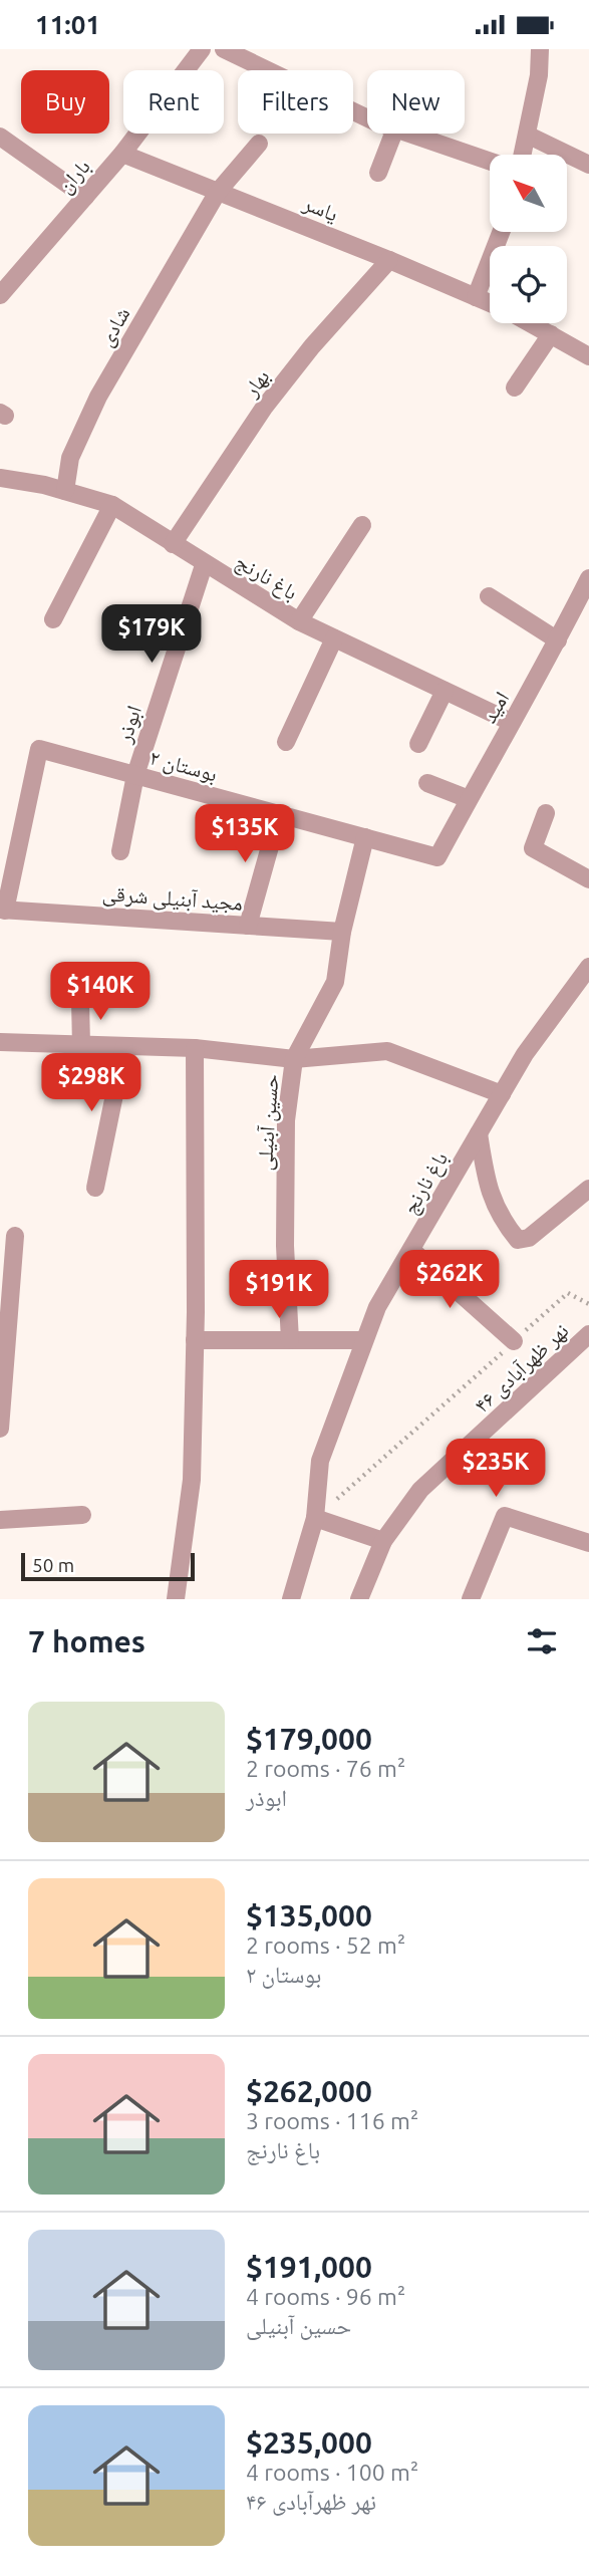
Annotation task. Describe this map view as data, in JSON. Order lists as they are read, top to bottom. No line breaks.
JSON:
{"streets":{"street":["باران","یاسر","شادی","بهار","باغ نارنج","امید","ابوذر","بوستان ۲","مجید آبنیلی شرقی","حسین آبنیلی","نهر ظهرآبادی ۴۶"]},"crossings":[["باران","یاسر"],["یاسر","شادی"],["یاسر","بهار"],["شادی","باغ نارنج"],["بهار","باغ نارنج"],["باغ نارنج","امید"],["باغ نارنج","ابوذر"],["امید","بوستان ۲"],["ابوذر","بوستان ۲"],["بوستان ۲","مجید آبنیلی شرقی"],["بوستان ۲","حسین آبنیلی"],["مجید آبنیلی شرقی","حسین آبنیلی"]],"scale_bar":"50 m","north":"top left","page":{"status":"11:01","chip":["Buy","Rent","Filters","New"],"price":["$179K","$135K","$140K","$298K","$262K","$191K","$235K"],"scale":"50 m","heading":"7 homes","list":[{"name":"$179,000","note":"2 rooms · 76 m² · ابوذر"},{"name":"$135,000","note":"2 rooms · 52 m² · بوستان ۲"},{"name":"$262,000","note":"3 rooms · 116 m² · باغ نارنج"},{"name":"$191,000","note":"4 rooms · 96 m² · حسین آبنیلی"},{"name":"$235,000","note":"4 rooms · 100 m² · نهر ظهرآبادی ۴۶"}]}}
